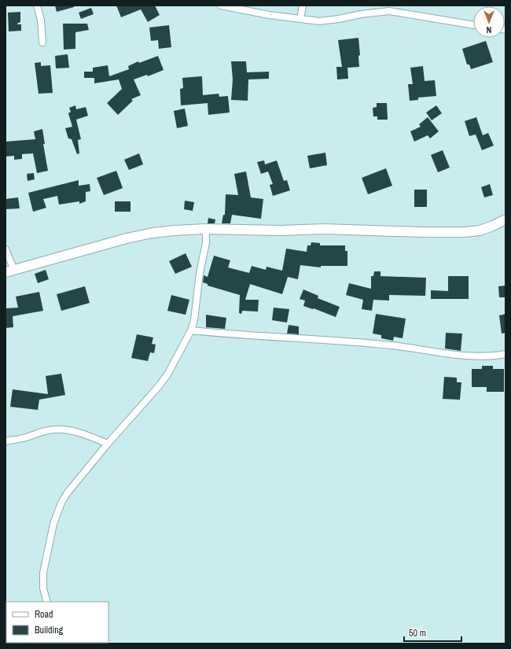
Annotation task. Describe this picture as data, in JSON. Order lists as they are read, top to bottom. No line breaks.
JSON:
{"legend":["Road","Building"],"scale_bar":"50 m","north":"bottom"}
